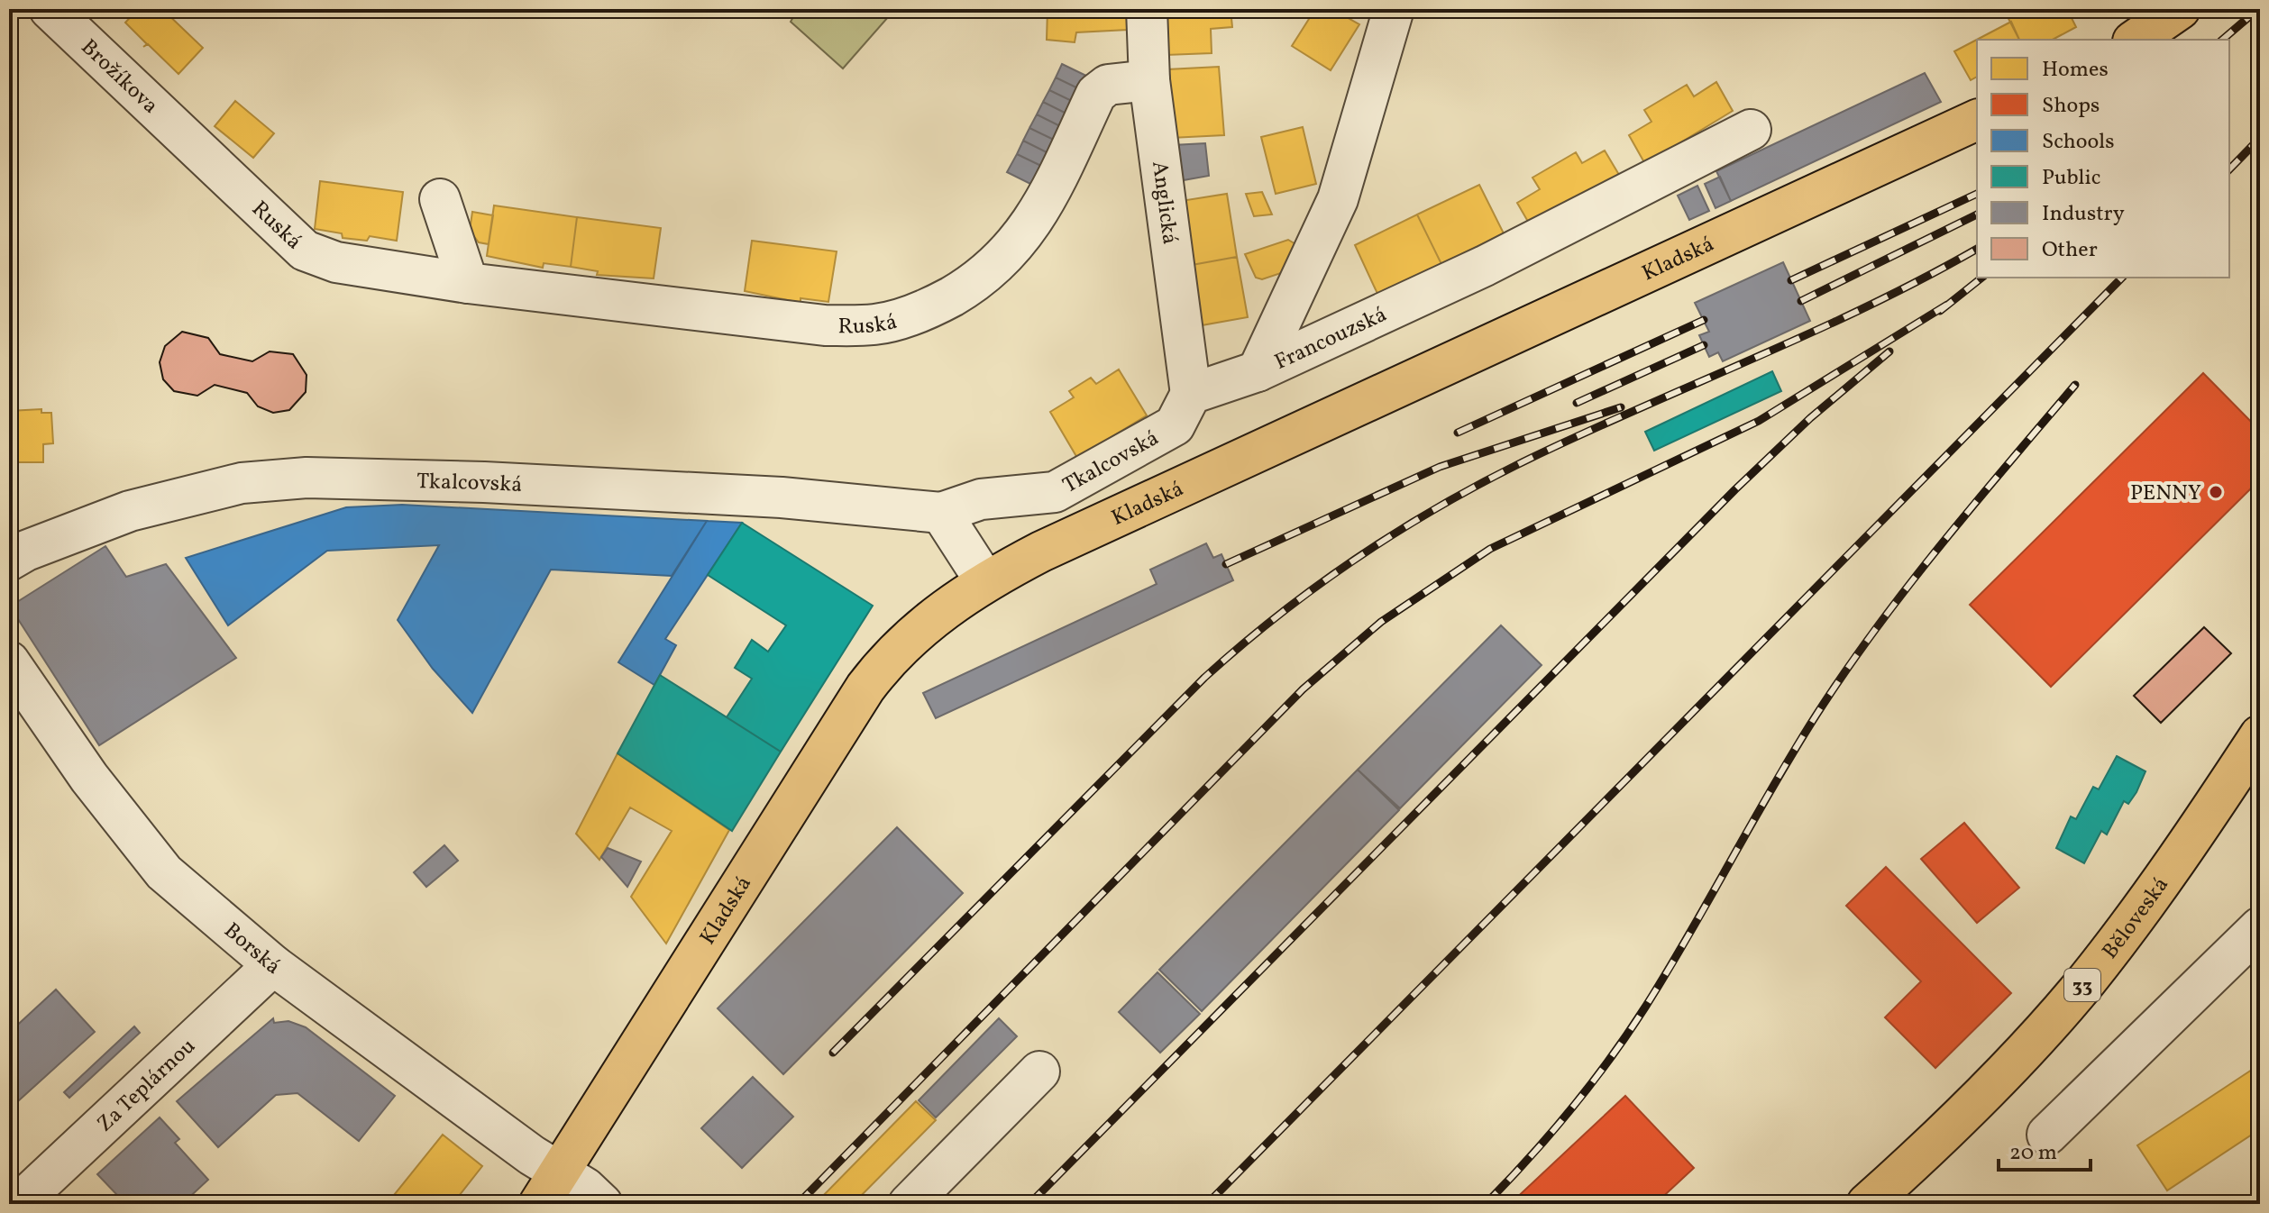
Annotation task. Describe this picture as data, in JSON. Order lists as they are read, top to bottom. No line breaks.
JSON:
{"streets":{"main road":["Kladská","Běloveská","33"],"street":["Brožíkova","Anglická","Ruská","Francouzská","Tkalcovská","Borská","Za Teplárnou"]},"crossings":[["Brožíkova","Ruská"],["Anglická","Ruská"],["Anglická","Tkalcovská"],["Kladská","Borská"],["Borská","Za Teplárnou"]],"places":["PENNY"],"legend":["Homes","Shops","Schools","Public","Industry","Other"],"scale_bar":"20 m"}
